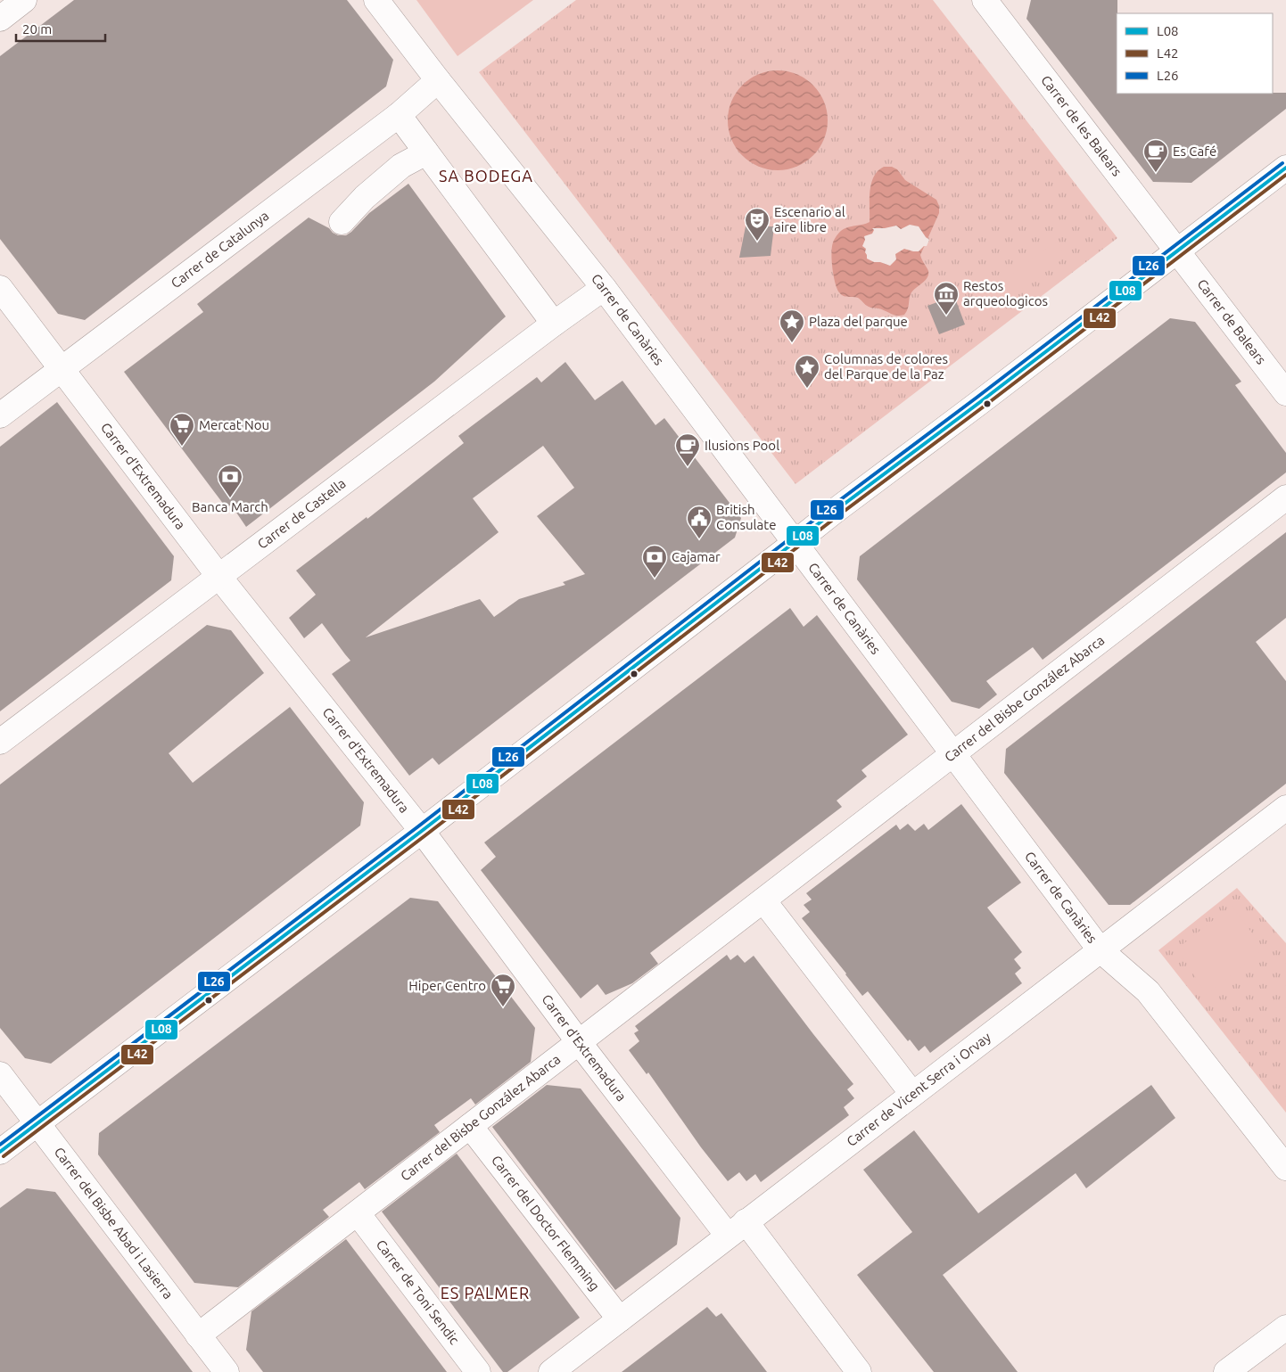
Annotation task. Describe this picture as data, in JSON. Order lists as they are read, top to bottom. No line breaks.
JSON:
{"streets":{"street":["Carrer de les Balears","Carrer de Catalunya","Carrer de Canàries","Carrer de Balears","Carrer d'Extremadura","Carrer de Castella","Carrer del Bisbe González Abarca","Carrer de Vicent Serra i Orvay","Carrer del Bisbe Abad i Lasierra","Carrer del Doctor Flemming","Carrer de Toni Sendic"]},"crossings":[["Carrer de les Balears","Carrer de Balears"],["Carrer de Catalunya","Carrer de Canàries"],["Carrer de Catalunya","Carrer d'Extremadura"],["Carrer de Canàries","Carrer de Castella"],["Carrer de Canàries","Carrer del Bisbe González Abarca"],["Carrer de Canàries","Carrer de Vicent Serra i Orvay"],["Carrer d'Extremadura","Carrer de Castella"],["Carrer d'Extremadura","Carrer del Bisbe González Abarca"],["Carrer d'Extremadura","Carrer de Vicent Serra i Orvay"],["Carrer del Bisbe González Abarca","Carrer del Bisbe Abad i Lasierra"],["Carrer del Bisbe González Abarca","Carrer del Doctor Flemming"],["Carrer del Bisbe González Abarca","Carrer de Toni Sendic"],["Carrer de Vicent Serra i Orvay","Carrer del Doctor Flemming"]],"districts":["SA BODEGA","ES PALMER"],"places":{"cafe":["Es Café","Ilusions Pool"],"theatre":["Escenario al aire libre"],"museum":["Restos arqueologicos"],"place":["Plaza del parque","Columnas de colores del Parque de la Paz"],"supermarket":["Mercat Nou","Hiper Centro"],"bank":["Banca March","Cajamar"],"public building":["British Consulate"]},"lines":["transit line L26","transit line L08","transit line L42"],"legend":["L08","L42","L26"],"scale_bar":"20 m"}
